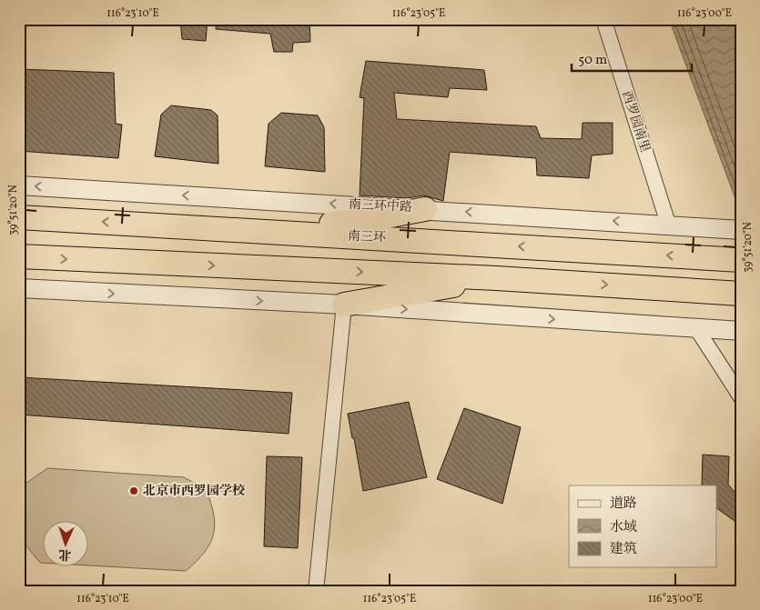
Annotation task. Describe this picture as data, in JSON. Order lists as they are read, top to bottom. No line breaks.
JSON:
{"streets":{"highway":["南三环"],"street":["西罗园南里","南三环中路"]},"crossings":[["西罗园南里","南三环中路"]],"places":["北京市西罗园学校"],"legend":["道路","水域","建筑"],"scale_bar":"50 m","north":"bottom","coordinates":["116°23'10\"E","116°23'05\"E","116°23'00\"E","39°51'20\"N"]}
